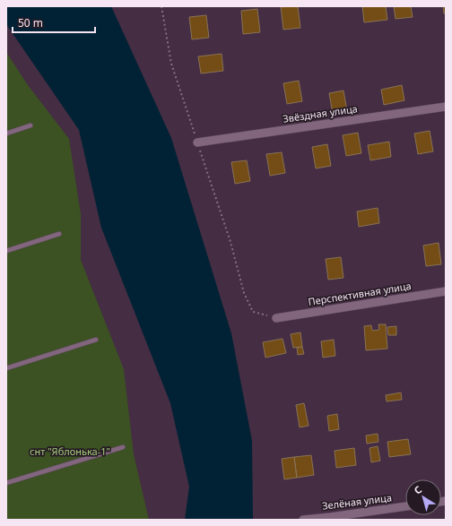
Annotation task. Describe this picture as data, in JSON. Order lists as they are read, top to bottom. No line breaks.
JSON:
{"streets":{"street":["Звёздная улица","Перспективная улица","Зелёная улица"]},"parks":["снт \"Яблонька-1\""],"scale_bar":"50 m","north":"top left"}
